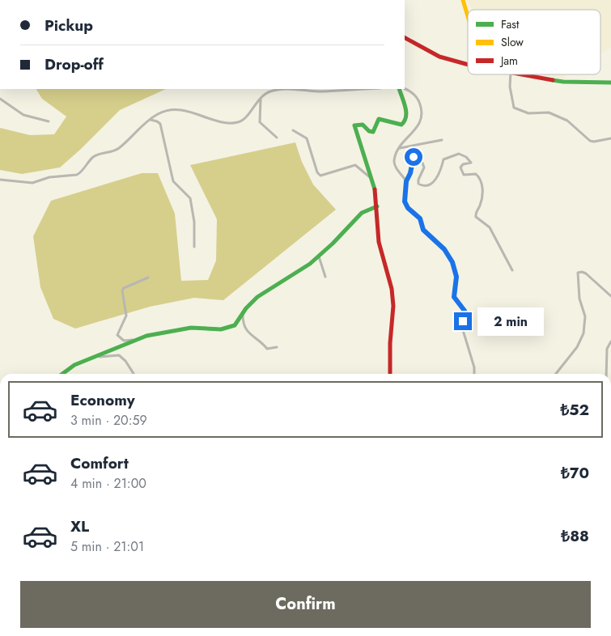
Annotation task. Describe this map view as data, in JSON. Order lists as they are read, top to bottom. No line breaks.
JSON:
{"legend":["Fast","Slow","Jam"],"page":{"banner":["Pickup","Drop-off"],"bubble":"2 min","list":[{"name":"Economy","note":"3 min · 20:59","value":"₺52"},{"name":"Comfort","note":"4 min · 21:00","value":"₺70"},{"name":"XL","note":"5 min · 21:01","value":"₺88"}],"buttons":"Confirm"}}
